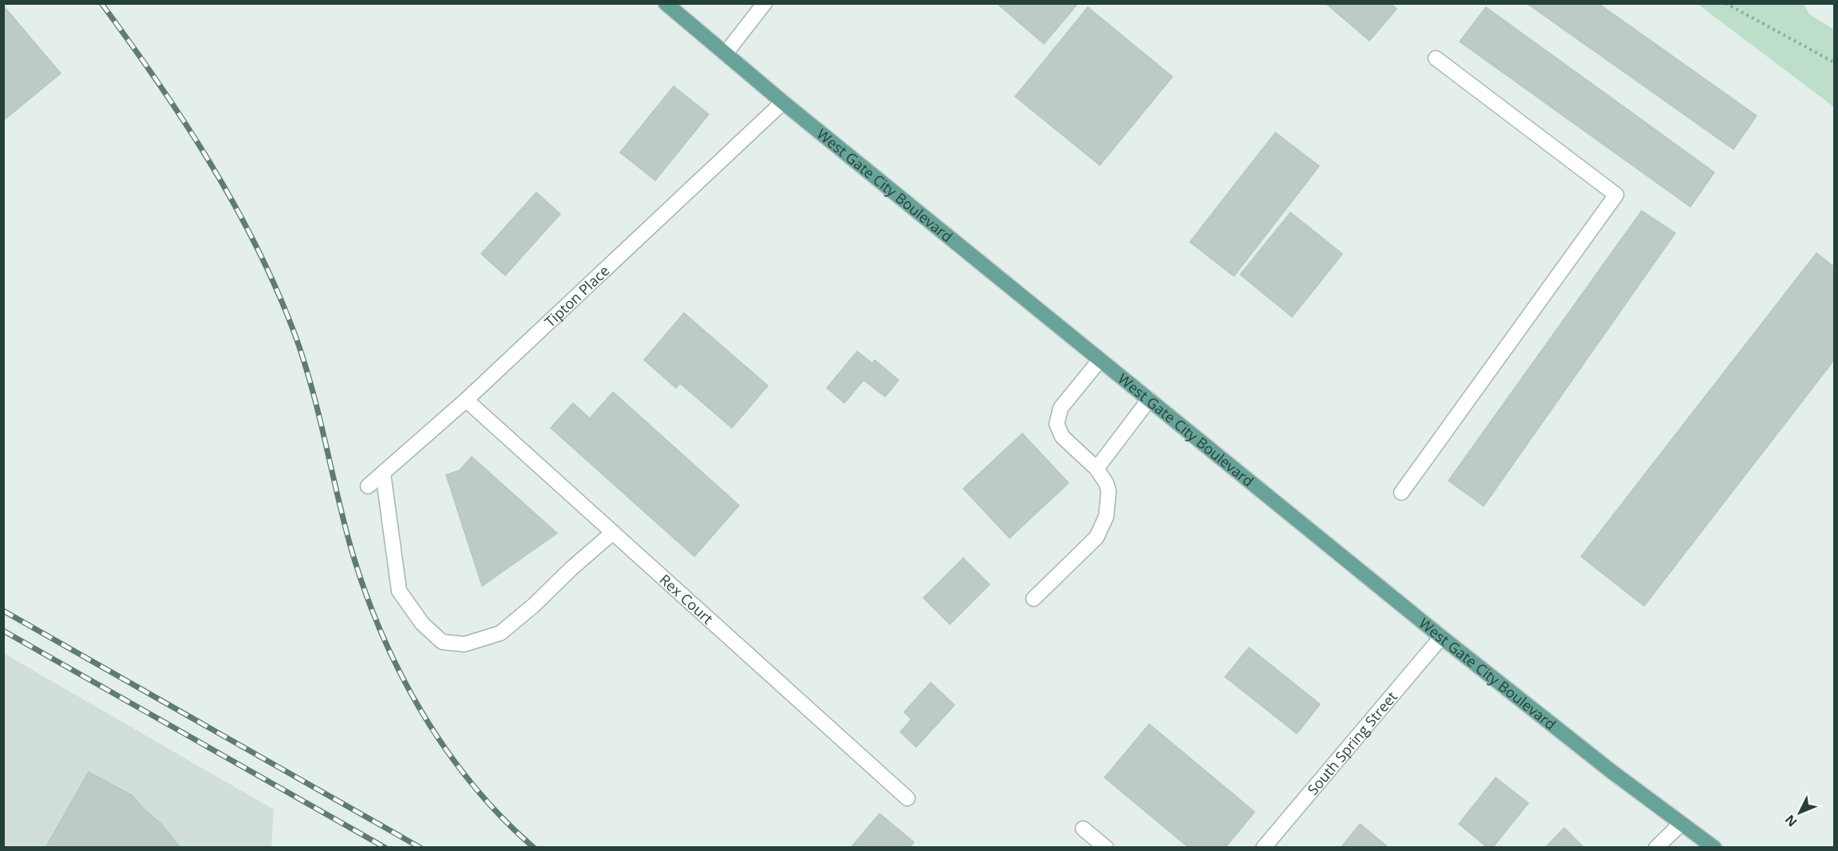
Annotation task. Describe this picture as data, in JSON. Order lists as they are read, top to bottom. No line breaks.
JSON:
{"streets":{"main road":["West Gate City Boulevard"],"street":["Tipton Place","Rex Court","South Spring Street"]},"crossings":[["West Gate City Boulevard","Tipton Place"],["West Gate City Boulevard","South Spring Street"],["Tipton Place","Rex Court"]],"north":"bottom left"}
